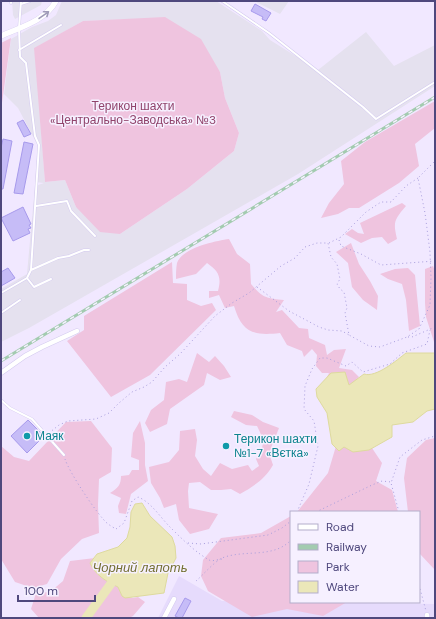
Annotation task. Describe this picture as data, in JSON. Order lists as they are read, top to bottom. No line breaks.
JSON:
{"water":["Чорний лапоть"],"parks":["Терикон шахти «Центрально-Заводська» №3"],"places":["Маяк","Терикон шахти №1-7 «Вєтка»"],"legend":["Road","Railway","Park","Water"],"scale_bar":"100 m"}
